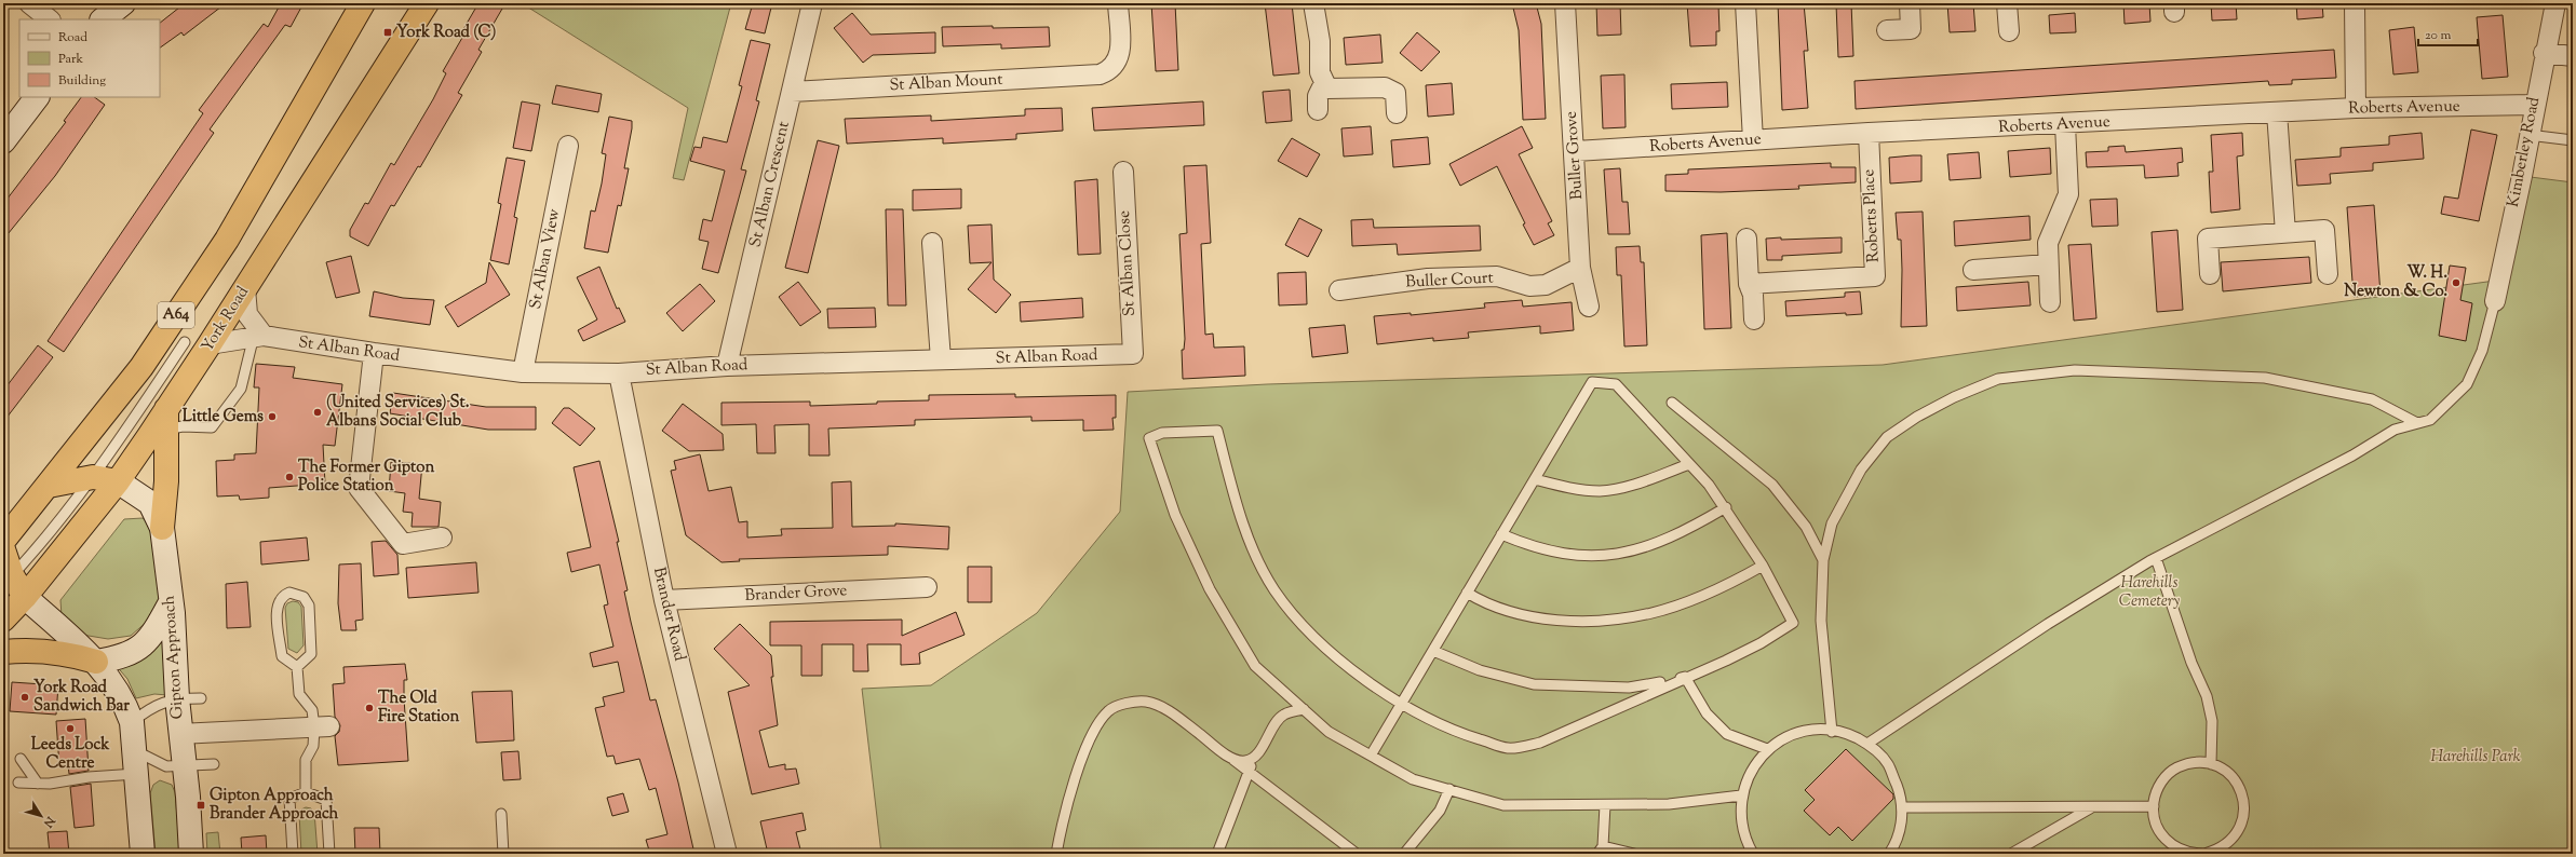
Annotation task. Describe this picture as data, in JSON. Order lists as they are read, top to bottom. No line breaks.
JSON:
{"streets":{"highway":["A64","York Road"],"street":["St Alban Mount","Roberts Avenue","Kimberley Road","Buller Grove","St Alban Crescent","Roberts Place","St Alban View","St Alban Close","Buller Court","St Alban Road","Brander Grove","Brander Road","Gipton Approach"]},"crossings":[["St Alban Mount","St Alban Crescent"],["Roberts Avenue","Kimberley Road"],["Roberts Avenue","Buller Grove"],["Roberts Avenue","Roberts Place"],["Buller Grove","Buller Court"],["St Alban Crescent","St Alban Road"],["St Alban View","St Alban Road"],["St Alban Close","St Alban Road"],["York Road","St Alban Road"],["York Road","Gipton Approach"],["St Alban Road","Brander Road"],["Brander Grove","Brander Road"]],"parks":["Harehills Cemetery","Harehills Park"],"places":{"transit":["York Road (C)","Gipton Approach Brander Approach"],"other":["W. H. Newton & Co.","(United Services) St. Albans Social Club","Little Gems","The Former Gipton Police Station","York Road Sandwich Bar","The Old Fire Station","Leeds Lock Centre"]},"legend":["Road","Park","Building"],"scale_bar":"20 m","north":"bottom right"}
